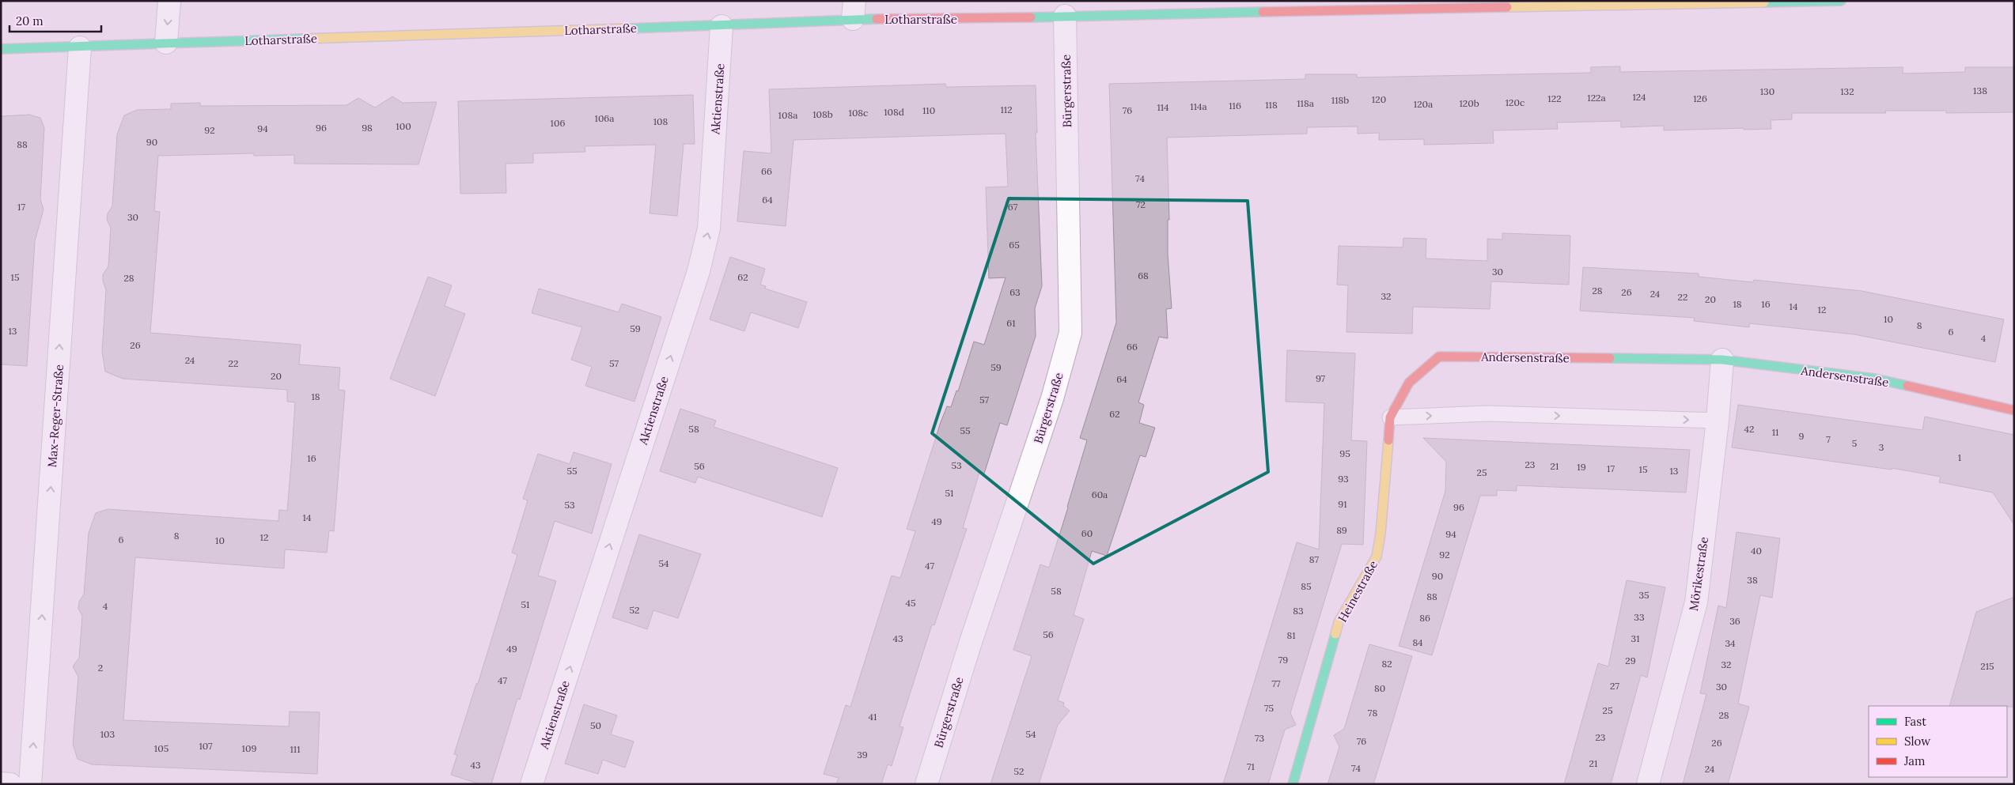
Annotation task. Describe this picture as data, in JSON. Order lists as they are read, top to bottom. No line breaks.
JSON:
{"streets":{"street":["Lotharstraße","Bürgerstraße","Aktienstraße","Andersenstraße","Max-Reger-Straße","Mörikestraße","Heinestraße"]},"crossings":[["Lotharstraße","Bürgerstraße"],["Lotharstraße","Aktienstraße"],["Lotharstraße","Max-Reger-Straße"],["Andersenstraße","Mörikestraße"],["Andersenstraße","Heinestraße"]],"one_way":["Aktienstraße","Max-Reger-Straße"],"house_numbers":["138","130","132","124","122a","122","126","120","118b","120c","118a","120b","120a","118","116","114a","114","112","110","76","108d","108c","108b","108a","106a","108","106","100","96","98","94","92","90","88","66","74","64","72","17","67","30","65","30","68","15","62","28","28","63","26","24","32","22","20","18","16","14","12","10","61","8","59","13","6","4","26","66","24","22","57","59","20","97","64","18","57","62","58","42","55","11","9","7","5","3","95","1","16","23","53","56","21","19","17","15","55","13","25","93","51","60a","91","53","96","14","49","89","60","94","8","12","6","10","40","92","87","54","47","90","38","85","58","35","88","45","51","4","52","83","33","86","36","56","81","43","31","84","34","49","79","29","82","32","215","2","47","77","27","30","80","75","25","78","28","41","50","103","54","23","73","76","26","107","105","109","111","39","21","43","71","74","24","52"],"legend":["Fast","Slow","Jam"],"scale_bar":"20 m"}
